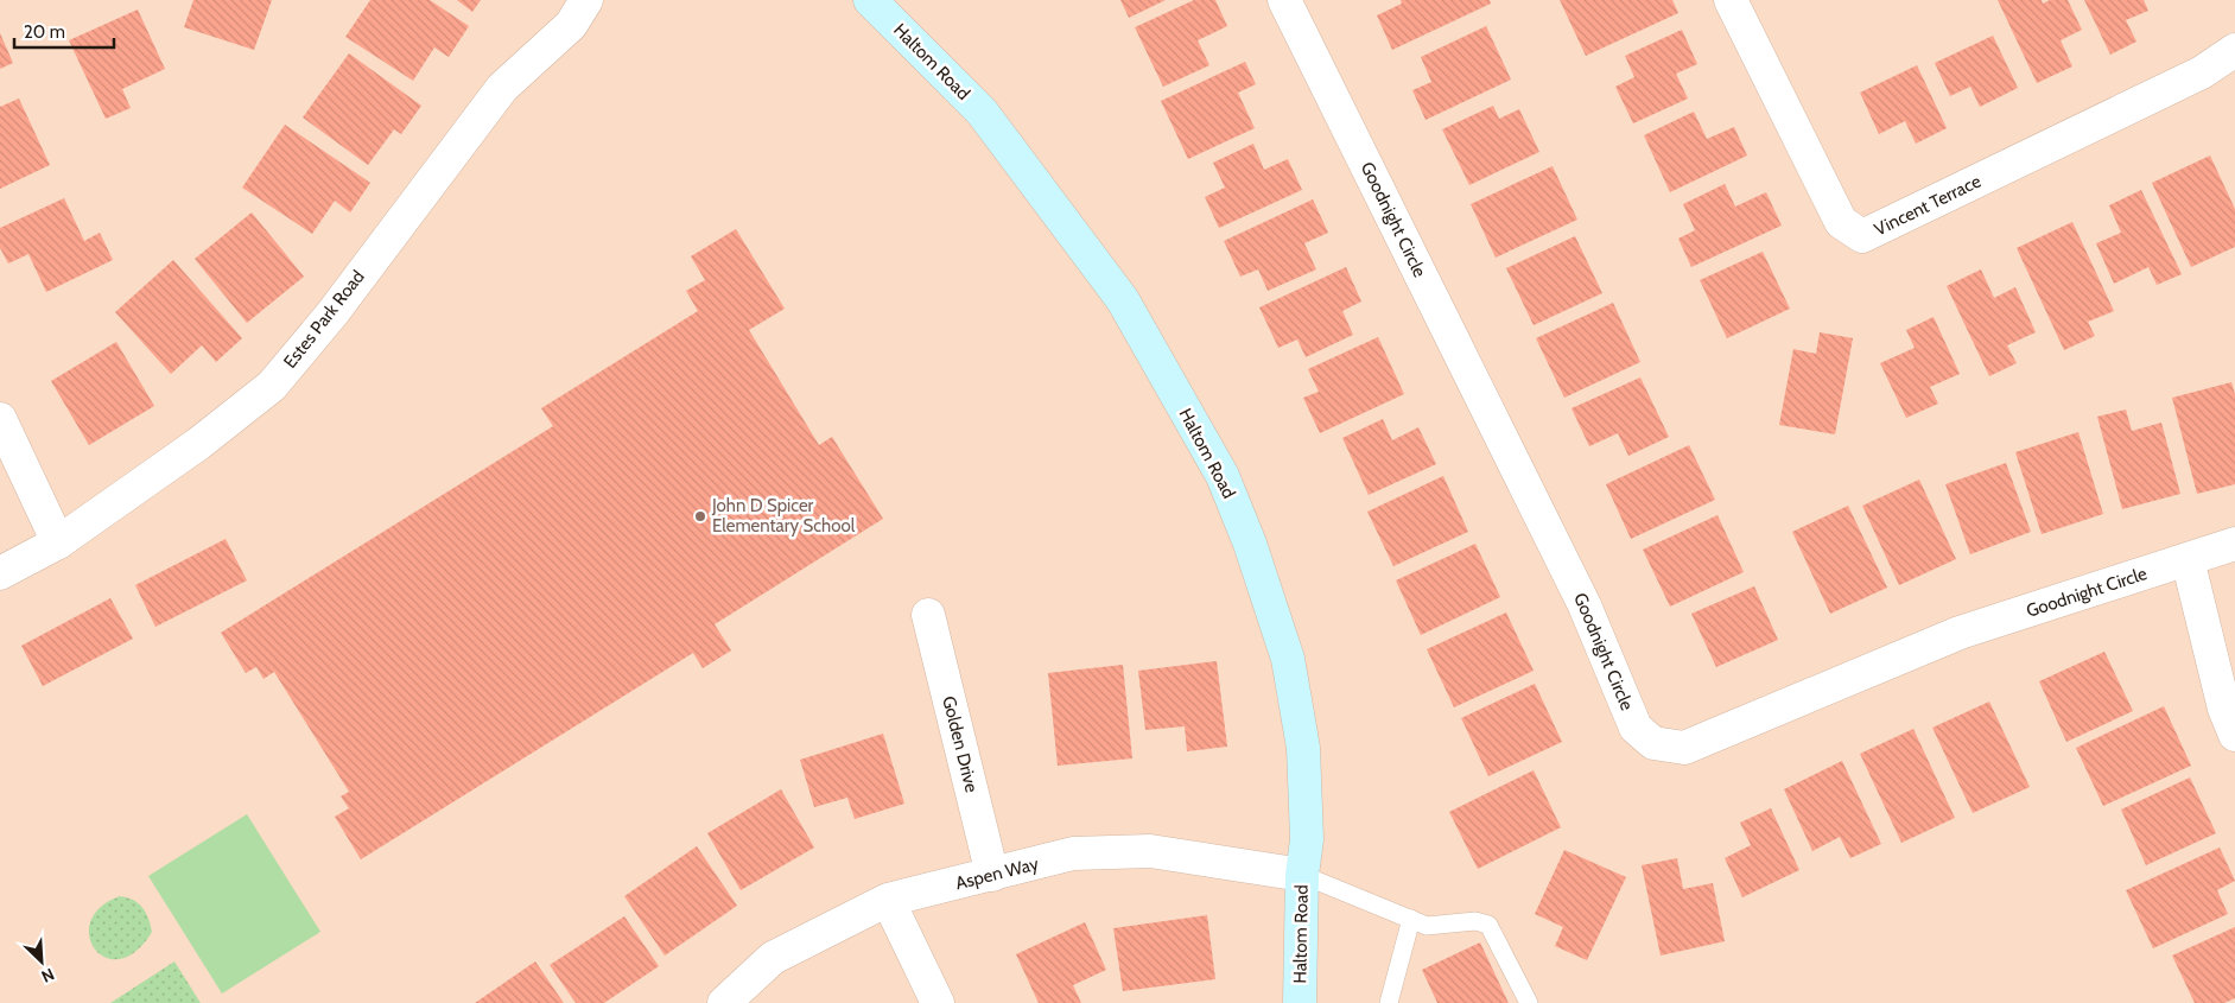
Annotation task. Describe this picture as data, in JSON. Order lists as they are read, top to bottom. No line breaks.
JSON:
{"streets":{"main road":["Haltom Road"],"street":["Vincent Terrace","Goodnight Circle","Estes Park Road","Golden Drive","Aspen Way"]},"crossings":[["Haltom Road","Aspen Way"],["Golden Drive","Aspen Way"]],"places":["John D Spicer Elementary School"],"scale_bar":"20 m","north":"bottom right"}
